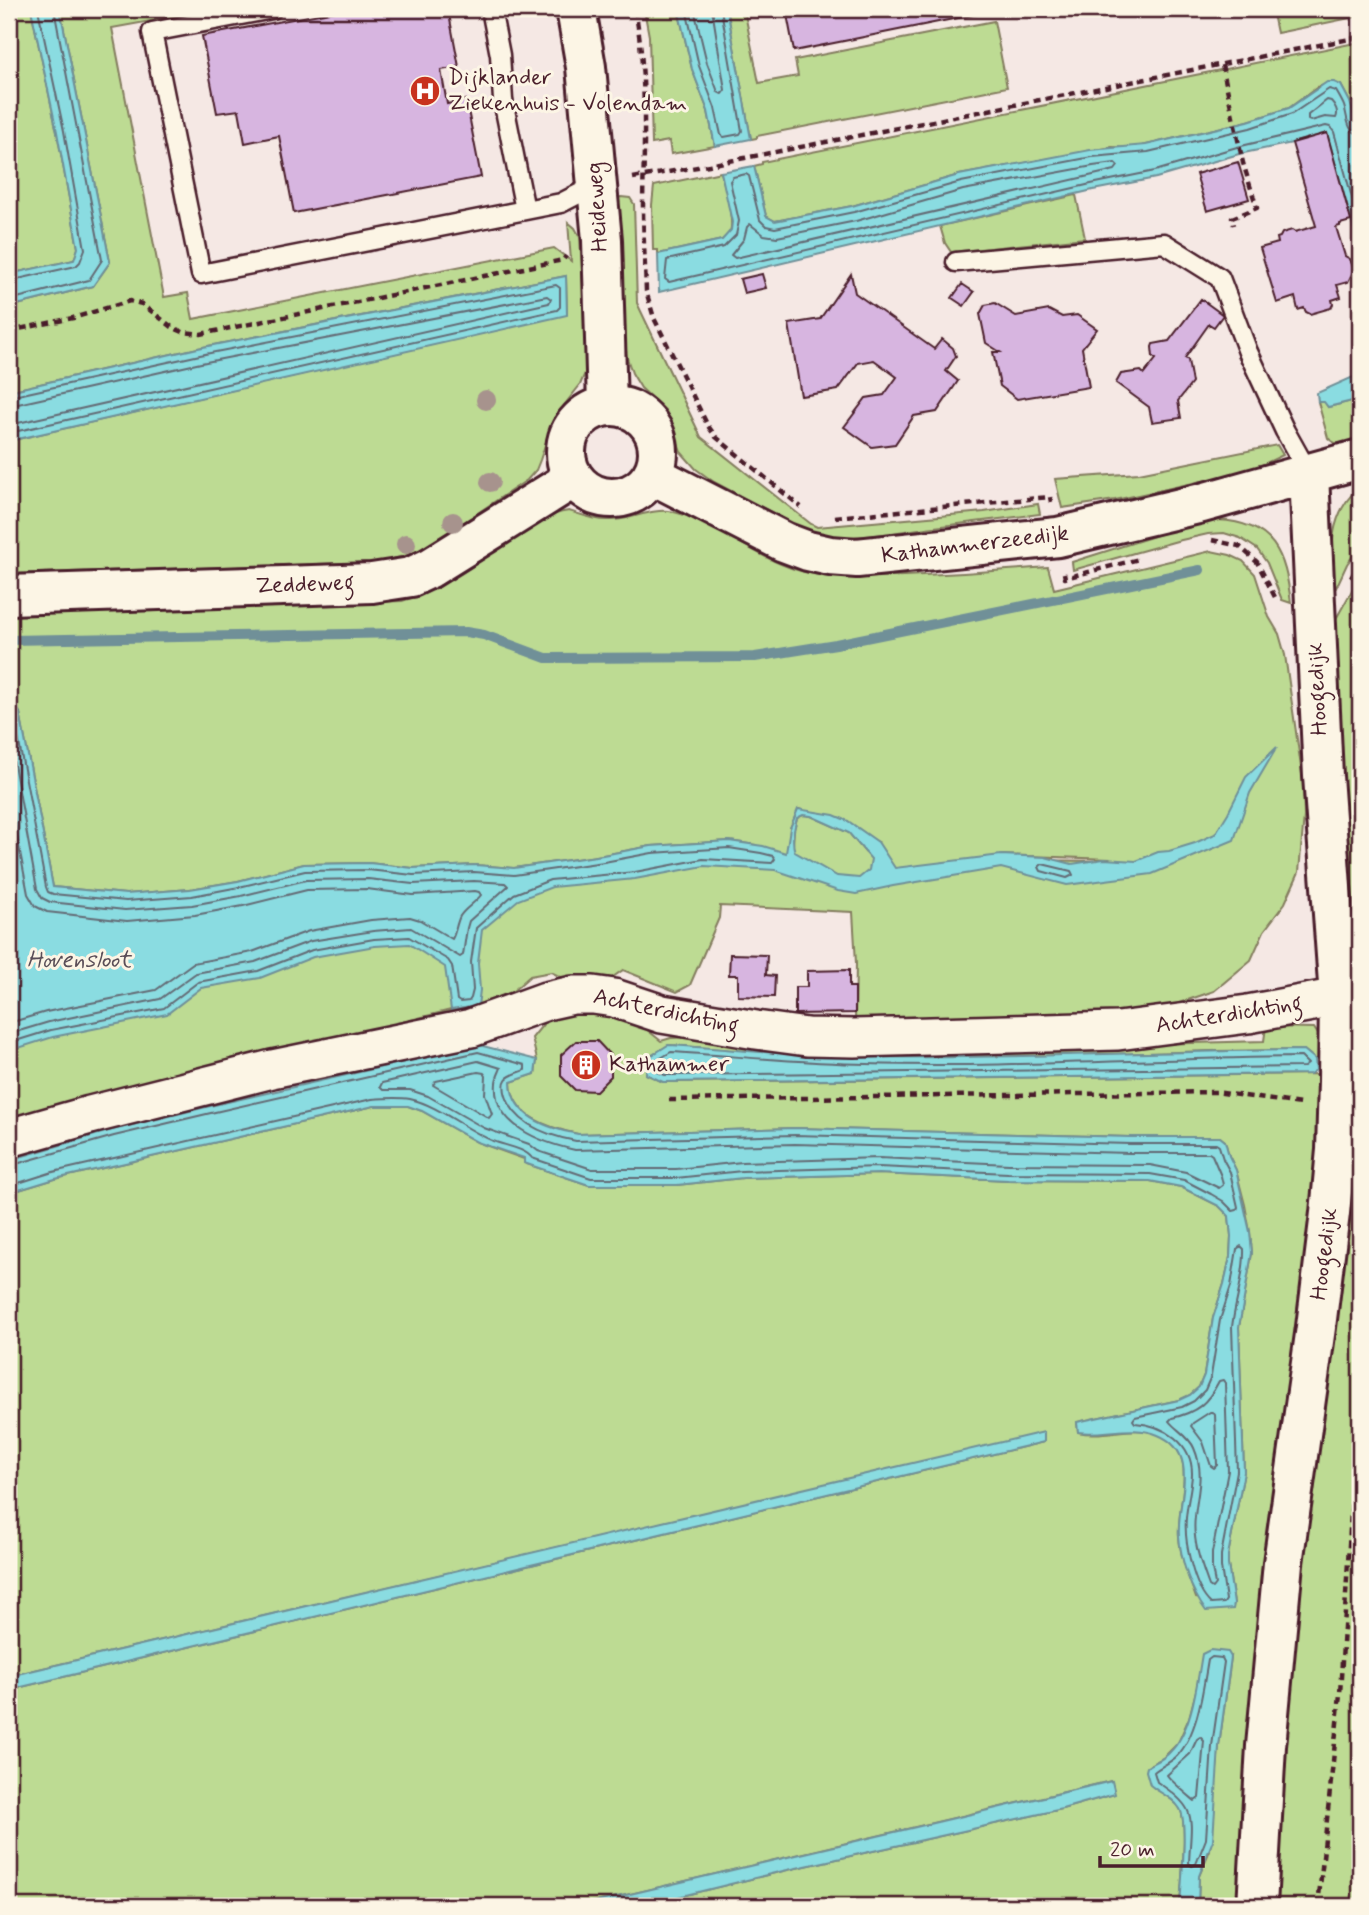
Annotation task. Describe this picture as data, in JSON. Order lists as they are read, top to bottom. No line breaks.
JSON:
{"streets":{"street":["Heideweg","Kathammerzeedijk","Zeddeweg","Hoogedijk","Achterdichting"]},"crossings":[["Heideweg","Kathammerzeedijk"],["Heideweg","Zeddeweg"],["Kathammerzeedijk","Zeddeweg"],["Kathammerzeedijk","Hoogedijk"],["Hoogedijk","Achterdichting"]],"water":["Hovensloot"],"places":{"hospital":["Dijklander Ziekenhuis - Volendam"],"building":["Kathammer"]},"scale_bar":"20 m"}
